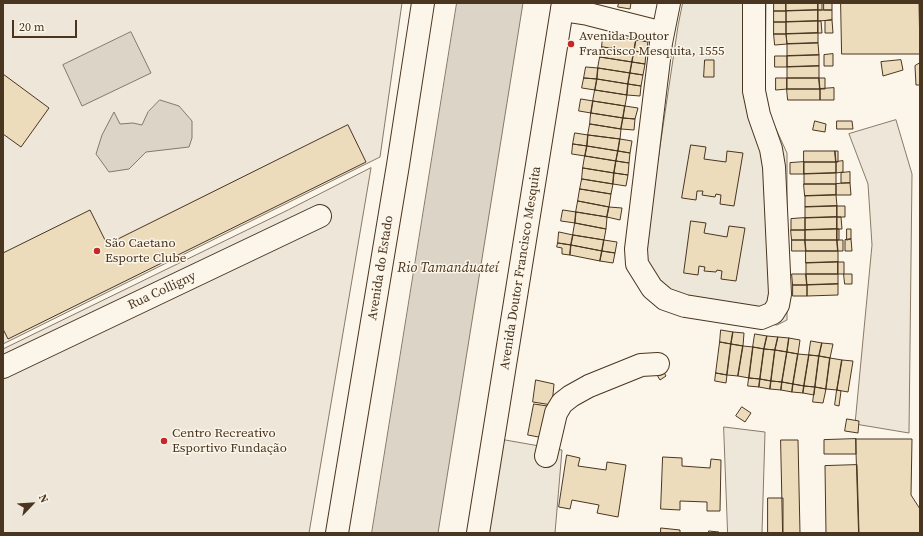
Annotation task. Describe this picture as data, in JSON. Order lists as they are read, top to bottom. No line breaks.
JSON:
{"streets":{"main road":["Avenida do Estado","Avenida Doutor Francisco Mesquita","Rua Colligny"]},"water":["Rio Tamanduateí"],"places":["Avenida Doutor Francisco Mesquita, 1555","São Caetano Esporte Clube","Centro Recreativo Esportivo Fundação"],"scale_bar":"20 m","north":"top right"}
